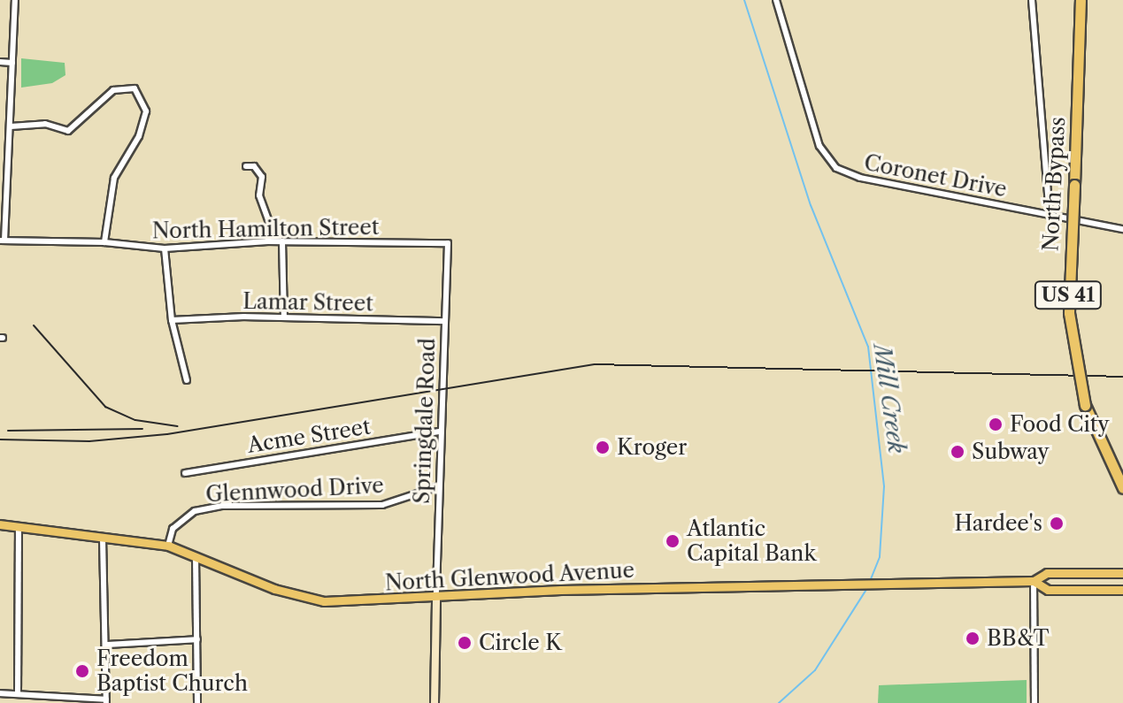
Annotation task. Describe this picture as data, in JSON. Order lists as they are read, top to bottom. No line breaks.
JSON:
{"streets":{"highway":["North Bypass","US 41"],"main road":["North Glenwood Avenue"],"street":["Coronet Drive","North Hamilton Street","Lamar Street","Springdale Road","Acme Street","Glennwood Drive"]},"crossings":[["North Hamilton Street","Springdale Road"],["Lamar Street","Springdale Road"],["Springdale Road","Acme Street"],["Springdale Road","Glennwood Drive"],["Springdale Road","North Glenwood Avenue"],["Glennwood Drive","North Glenwood Avenue"]],"water":["Mill Creek"],"places":["Food City","Kroger","Subway","Hardee's","Atlantic Capital Bank","BB&T","Circle K","Freedom Baptist Church"]}
